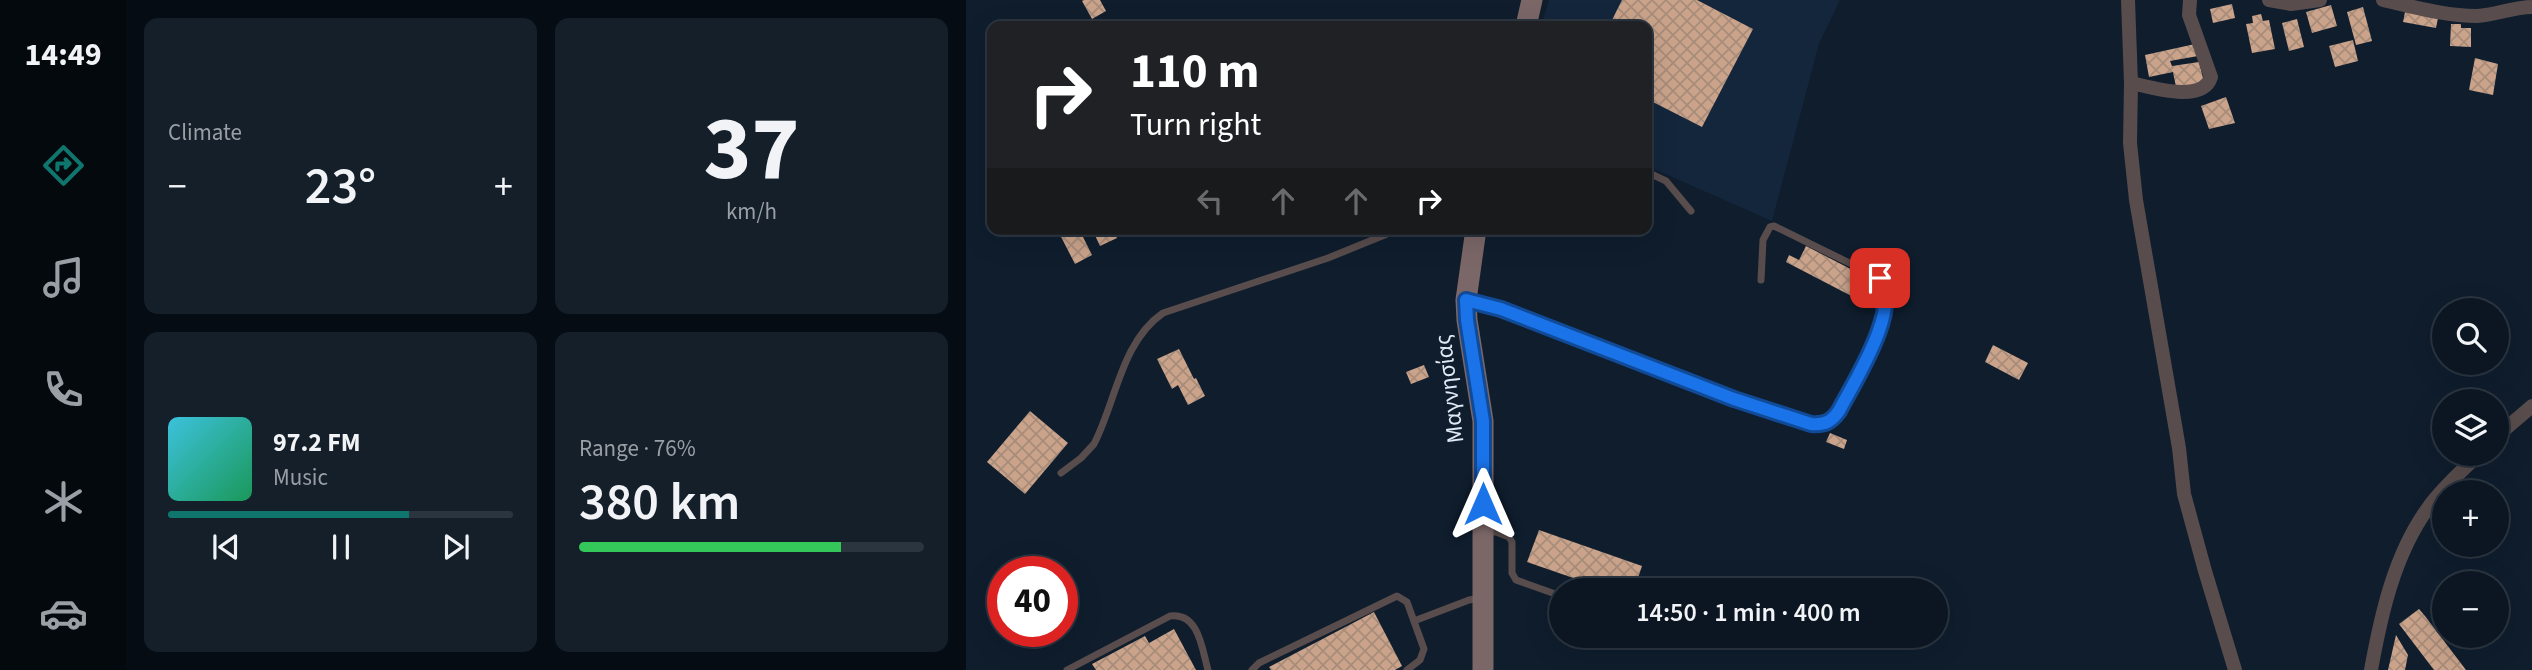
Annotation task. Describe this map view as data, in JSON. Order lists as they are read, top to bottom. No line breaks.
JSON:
{"streets":{"street":["Μαγνησίας"]},"page":{"tabs":"14:49","tile":["Climate",["37","km/h"],["Range · 76%","380 km"]],"turn":["110 m","Turn right"],"heat":["−","23°","+"],"map_buttons":["+","−"],"song":["97.2 FM","Music"],"limit":"40","trip":"14:50 · 1 min · 400 m"}}
